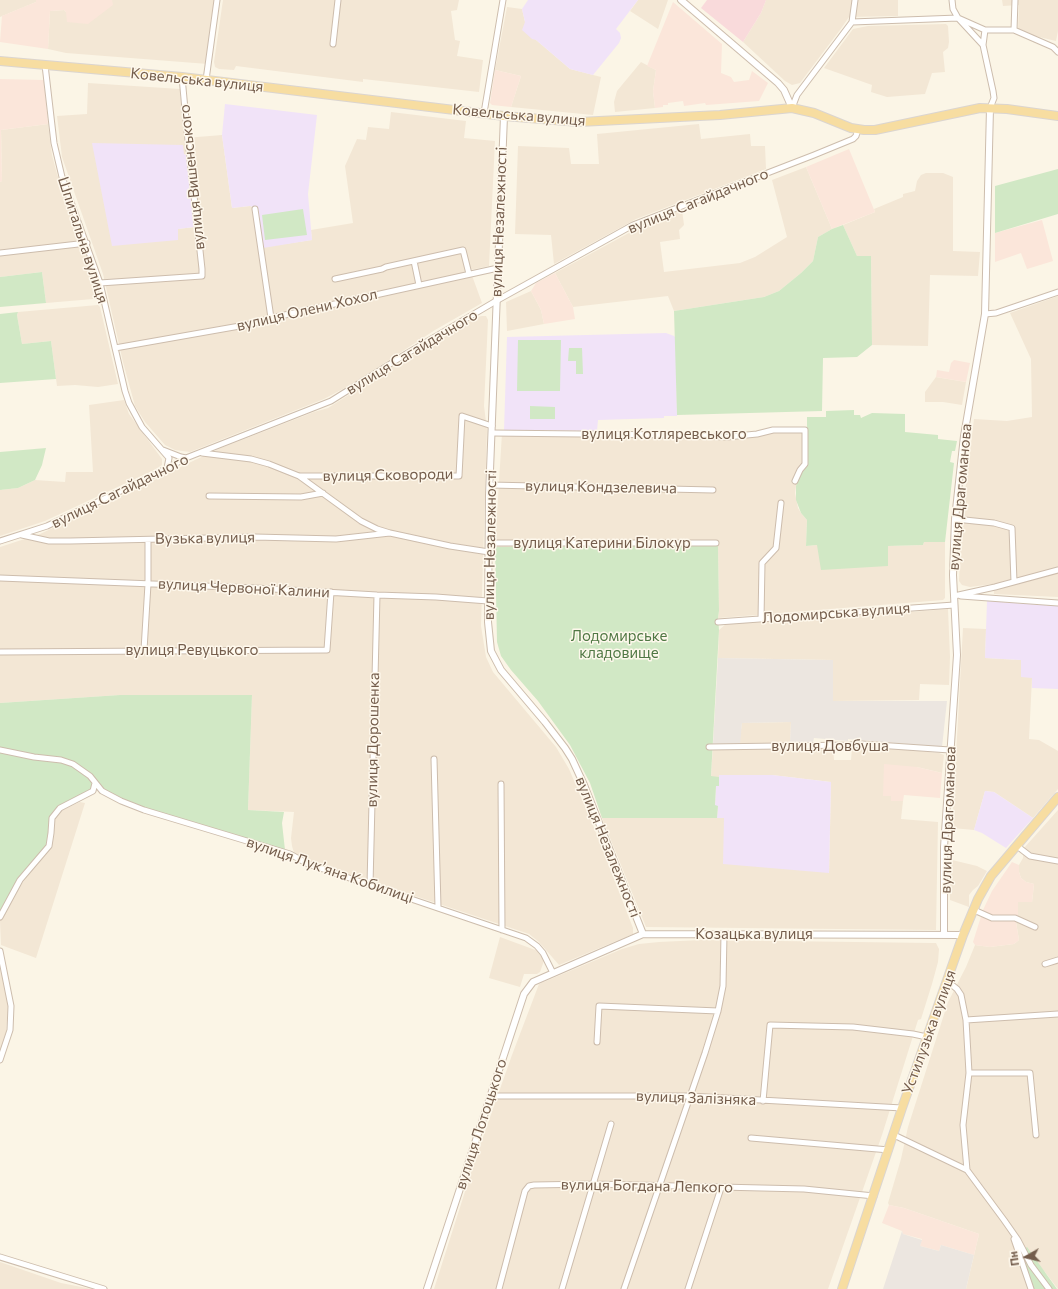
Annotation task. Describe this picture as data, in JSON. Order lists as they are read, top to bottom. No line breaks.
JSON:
{"streets":{"main road":["Ковельська вулиця","Устилузька вулиця"],"street":["вулиця Вишенського","вулиця Сагайдачного","вулиця Незалежності","Шпитальна вулиця","вулиця Олени Хохол","вулиця Котляревського","вулиця Сковороди","вулиця Кондзелевича","вулиця Драгоманова","Вузька вулиця","вулиця Катерини Білокур","вулиця Червоної Калини","Лодомирська вулиця","вулиця Ревуцького","вулиця Дорошенка","вулиця Довбуша","вулиця Лукʼяна Кобилиці","Козацька вулиця","вулиця Залізняка","вулиця Лотоцького","вулиця Богдана Лепкого"]},"crossings":[["Ковельська вулиця","вулиця Вишенського"],["Ковельська вулиця","вулиця Сагайдачного"],["Ковельська вулиця","вулиця Незалежності"],["Ковельська вулиця","Шпитальна вулиця"],["Ковельська вулиця","вулиця Драгоманова"],["вулиця Вишенського","Шпитальна вулиця"],["вулиця Сагайдачного","вулиця Незалежності"],["вулиця Сагайдачного","Шпитальна вулиця"],["вулиця Сагайдачного","Вузька вулиця"],["вулиця Незалежності","вулиця Олени Хохол"],["вулиця Незалежності","вулиця Котляревського"],["вулиця Незалежності","вулиця Сковороди"],["вулиця Незалежності","вулиця Кондзелевича"],["вулиця Незалежності","вулиця Катерини Білокур"],["вулиця Незалежності","вулиця Червоної Калини"],["вулиця Незалежності","Козацька вулиця"],["Шпитальна вулиця","вулиця Олени Хохол"],["вулиця Драгоманова","Лодомирська вулиця"],["вулиця Драгоманова","вулиця Довбуша"],["вулиця Драгоманова","Козацька вулиця"],["вулиця Червоної Калини","вулиця Ревуцького"],["вулиця Червоної Калини","вулиця Дорошенка"],["вулиця Дорошенка","вулиця Лукʼяна Кобилиці"],["вулиця Лукʼяна Кобилиці","Козацька вулиця"],["вулиця Лукʼяна Кобилиці","вулиця Лотоцького"],["Козацька вулиця","Устилузька вулиця"],["Козацька вулиця","вулиця Лотоцького"],["Устилузька вулиця","вулиця Залізняка"],["Устилузька вулиця","вулиця Богдана Лепкого"],["вулиця Залізняка","вулиця Лотоцького"]],"parks":["Лодомирське кладовище"],"north":"left"}
